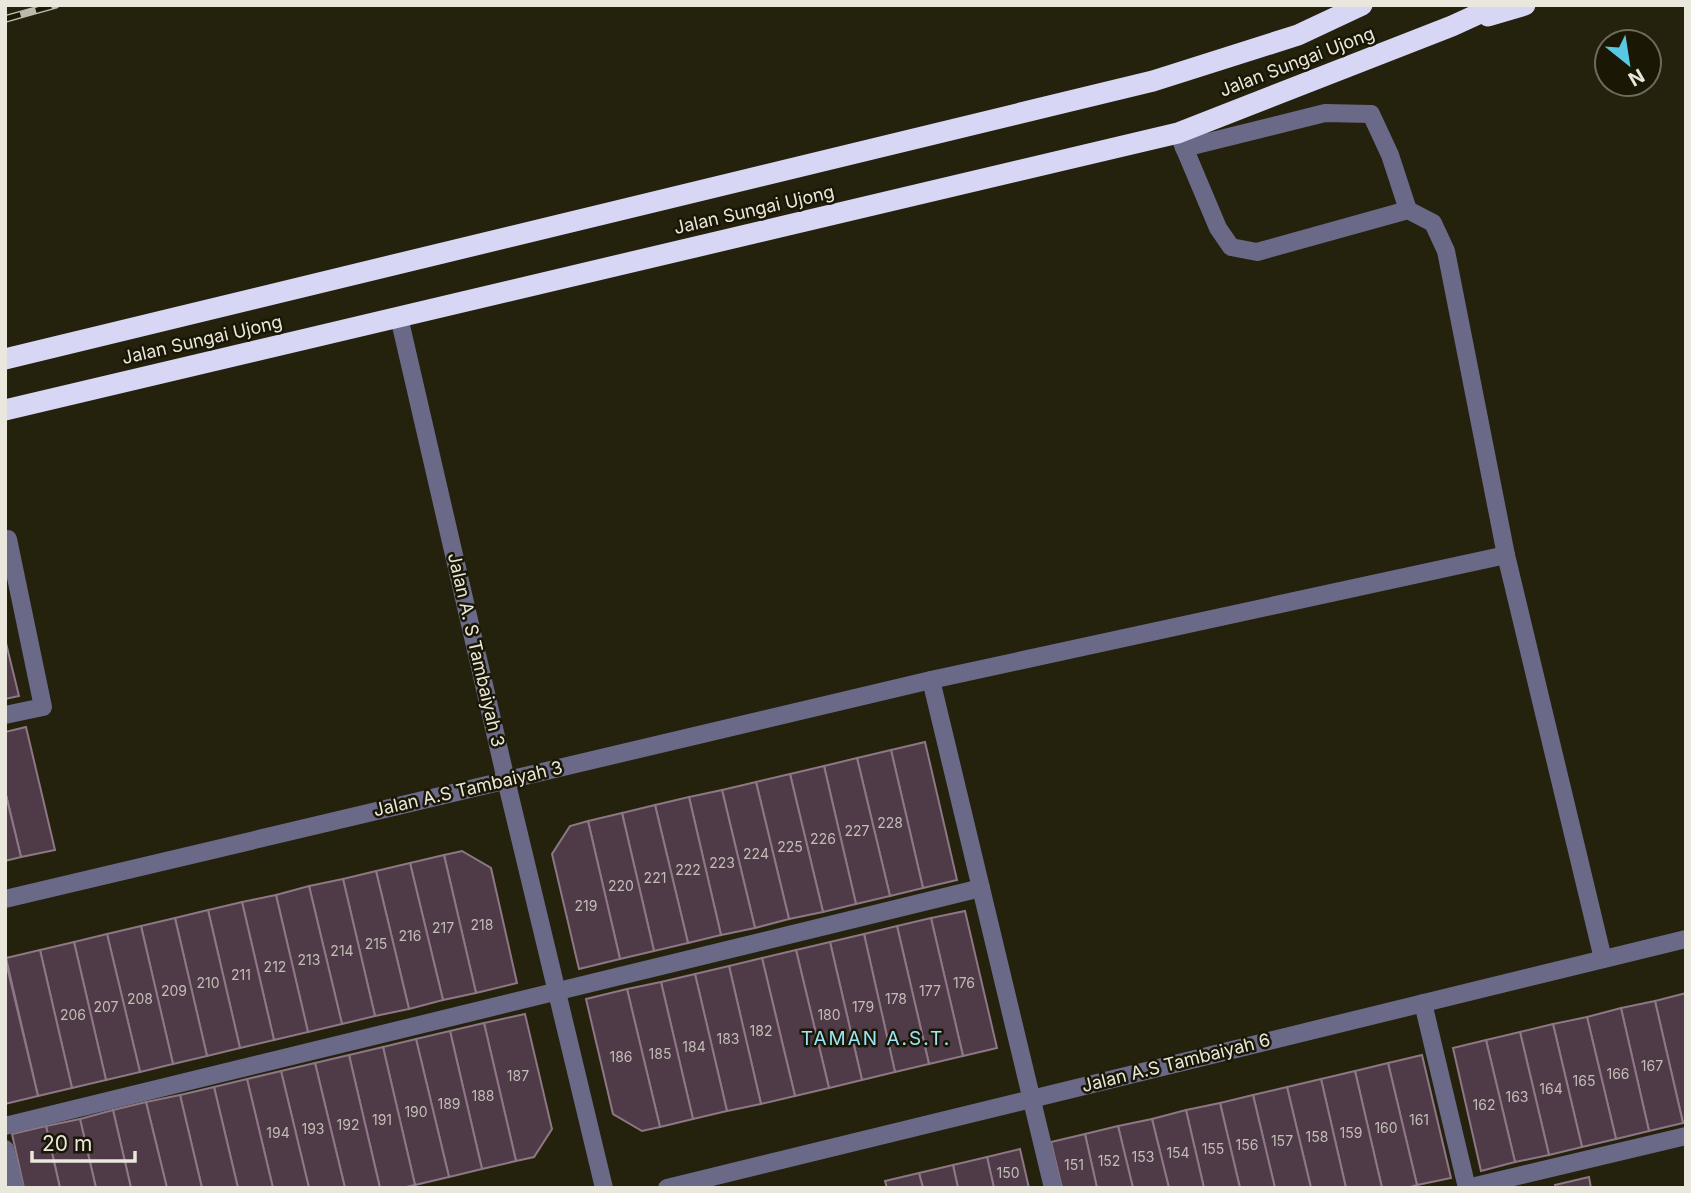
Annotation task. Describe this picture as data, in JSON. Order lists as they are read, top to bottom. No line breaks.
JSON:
{"streets":{"highway":["Jalan Sungai Ujong"],"street":["Jalan A. S Tambaiyah 3","Jalan A.S Tambaiyah 3","Jalan A.S Tambaiyah 6"]},"crossings":[["Jalan Sungai Ujong","Jalan A. S Tambaiyah 3"],["Jalan A. S Tambaiyah 3","Jalan A.S Tambaiyah 3"]],"districts":["TAMAN A.S.T."],"house_numbers":["228","227","226","225","224","223","222","221","220","219","218","217","216","215","214","213","212","211","210","176","209","177","208","178","207","179","206","180","182","183","184","185","186","167","166","187","165","164","188","163","189","162","190","191","161","192","160","193","194","159","158","157","156","155","154","153","152","151","150"],"scale_bar":"20 m","north":"bottom right"}
